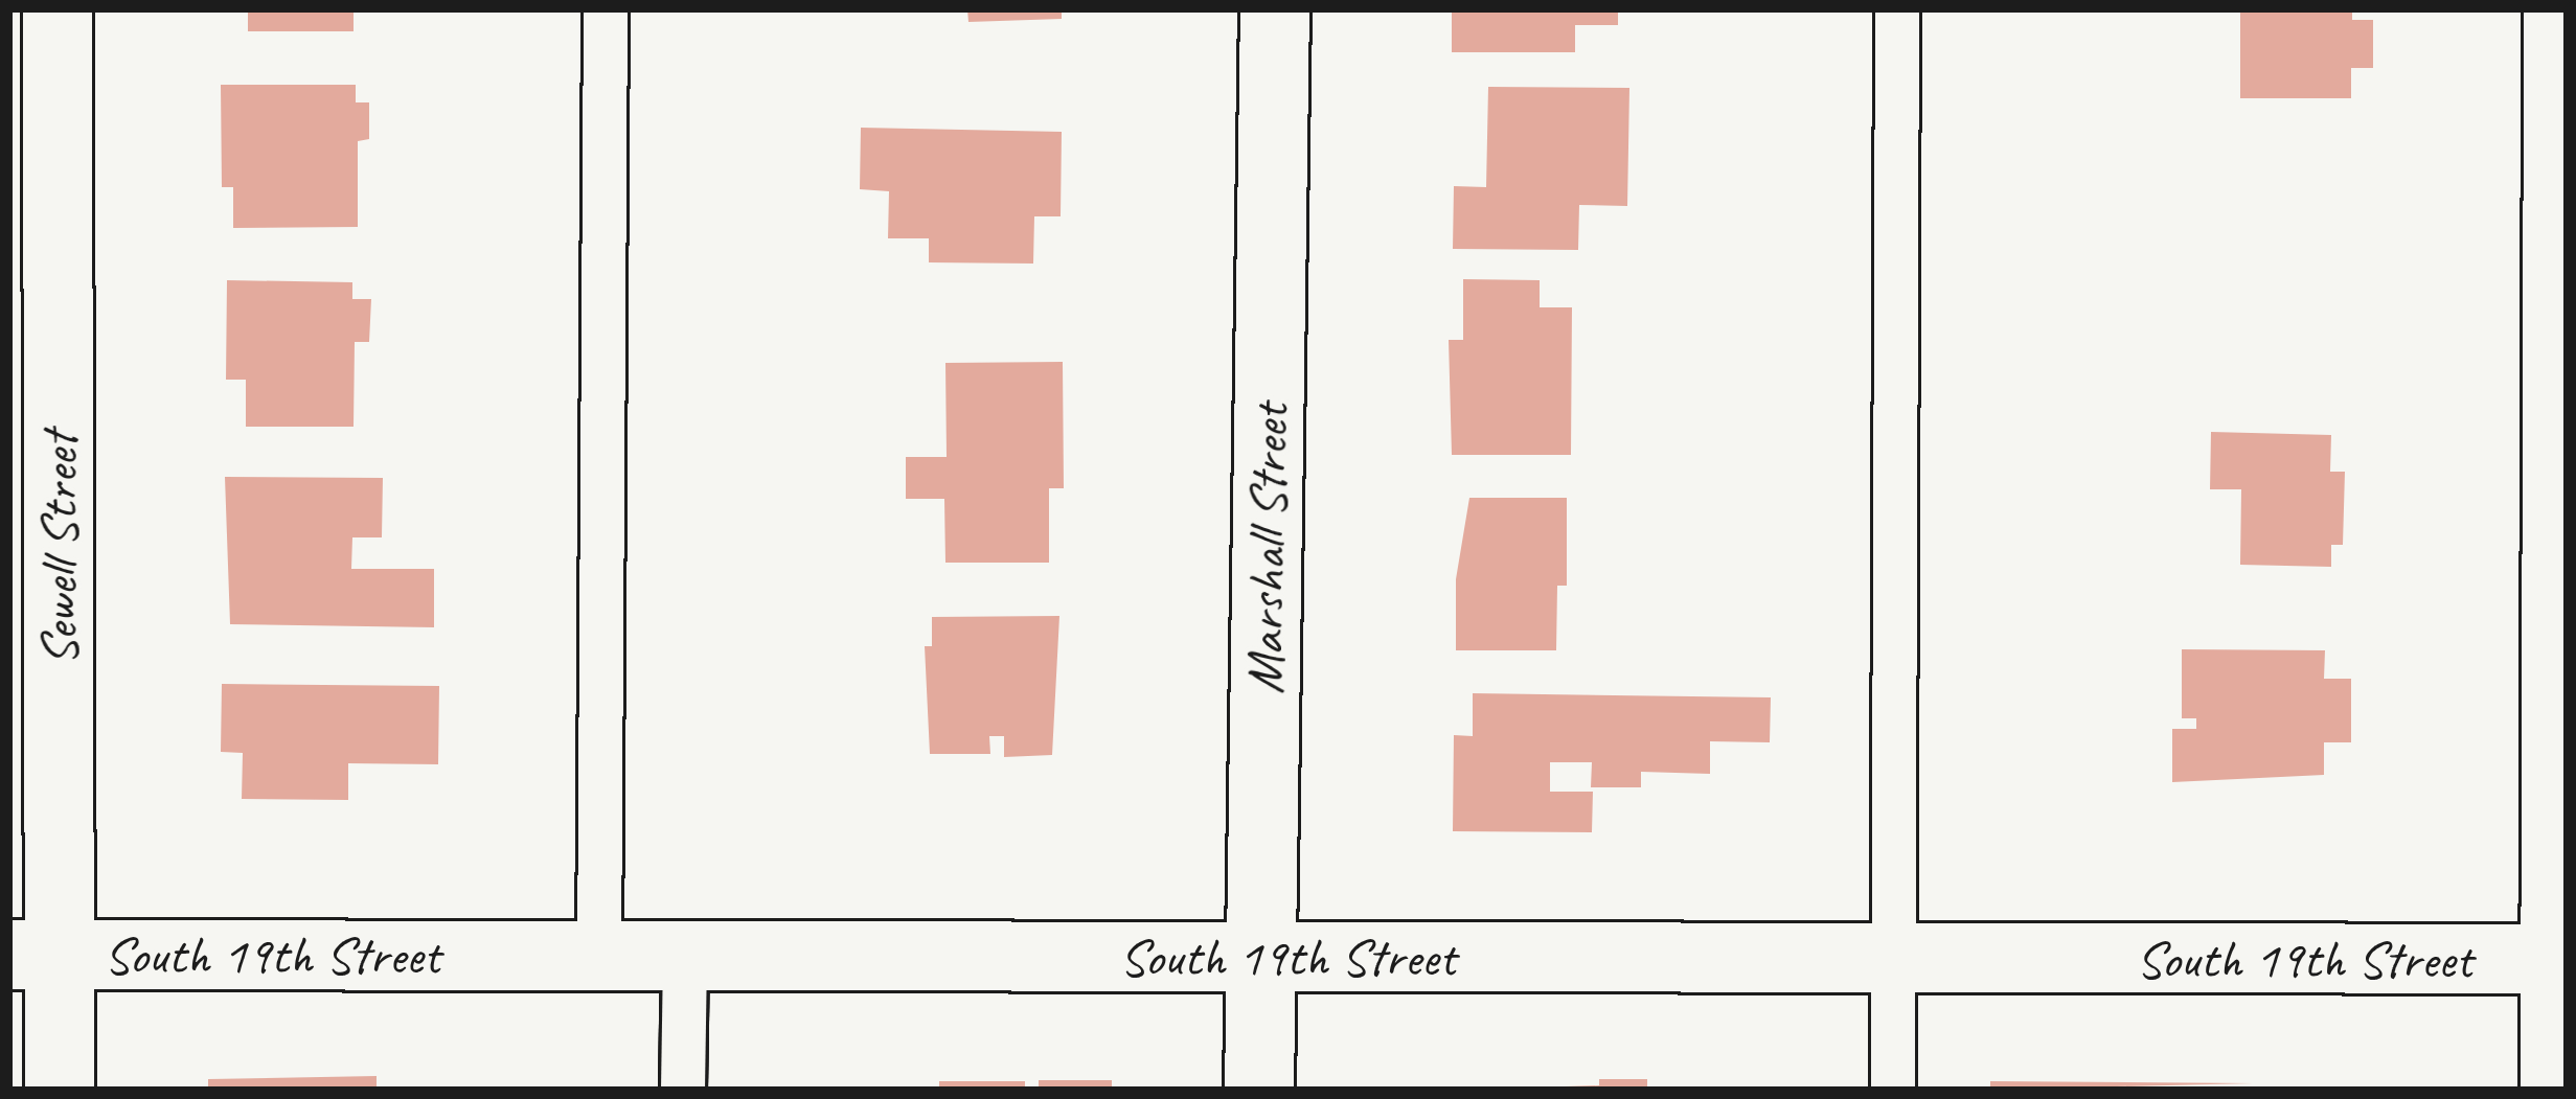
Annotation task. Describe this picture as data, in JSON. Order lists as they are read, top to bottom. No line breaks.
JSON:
{"streets":{"street":["Sewell Street","Marshall Street","South 19th Street"]},"crossings":[["Sewell Street","South 19th Street"],["Marshall Street","South 19th Street"]]}
